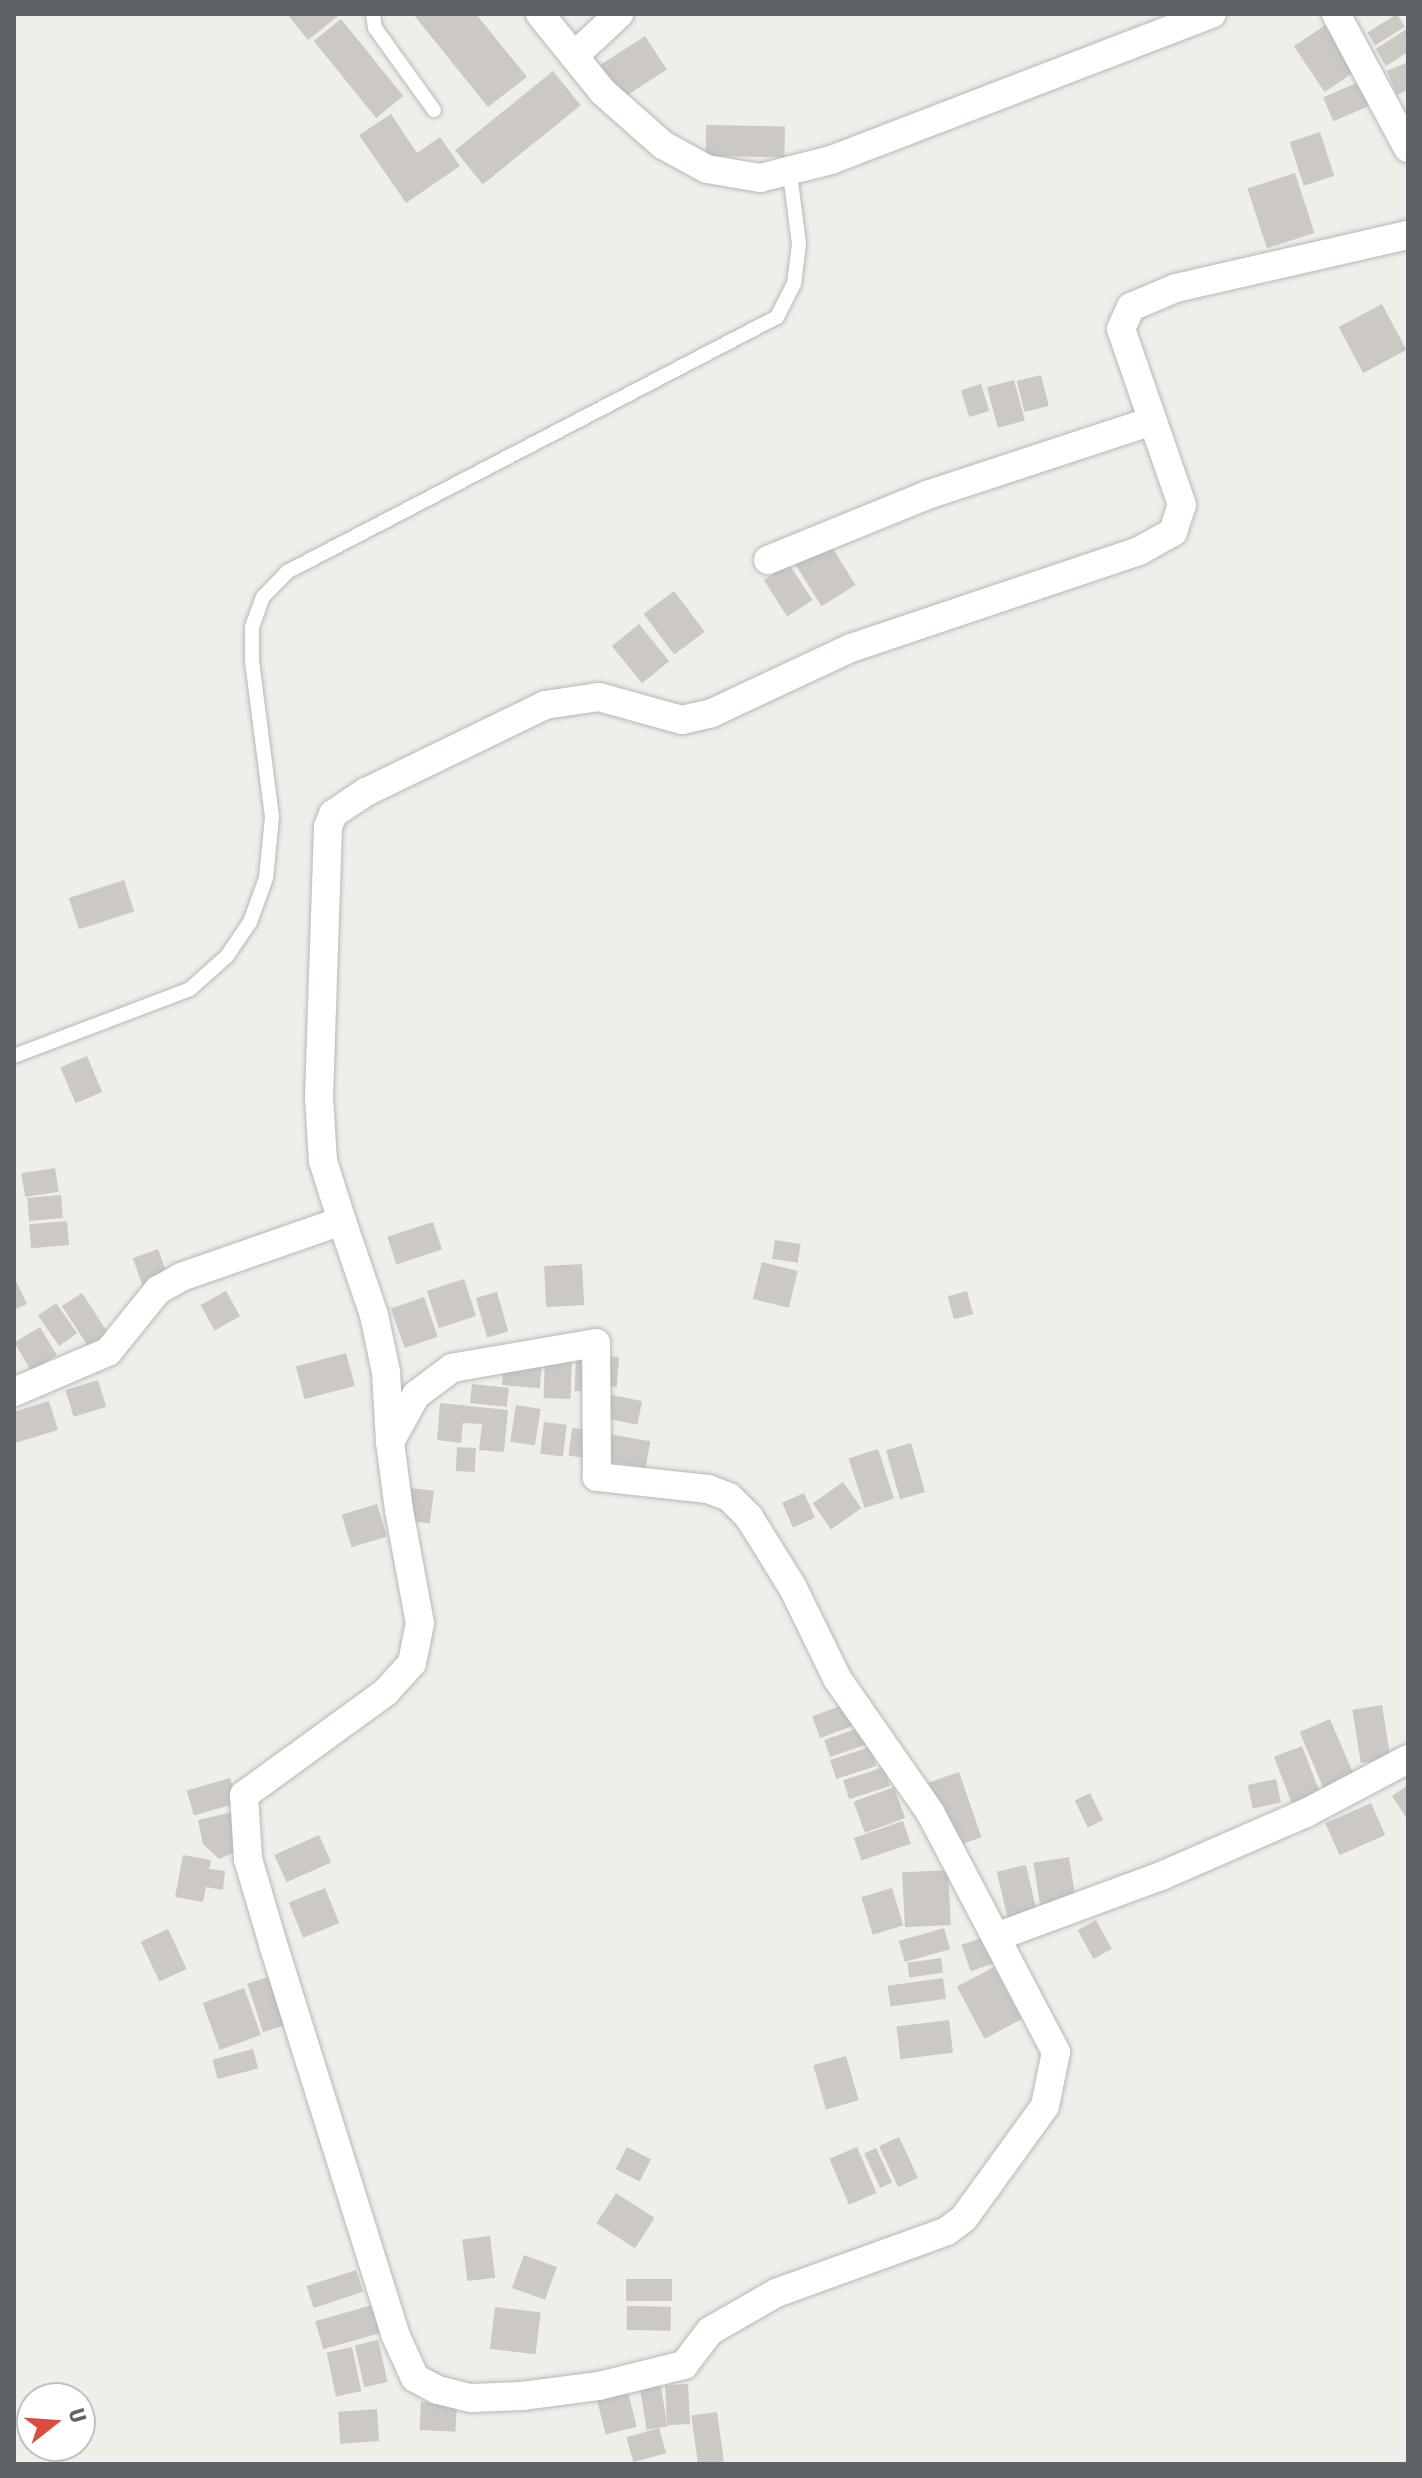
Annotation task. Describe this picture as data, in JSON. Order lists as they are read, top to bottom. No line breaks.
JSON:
{"north":"right"}
